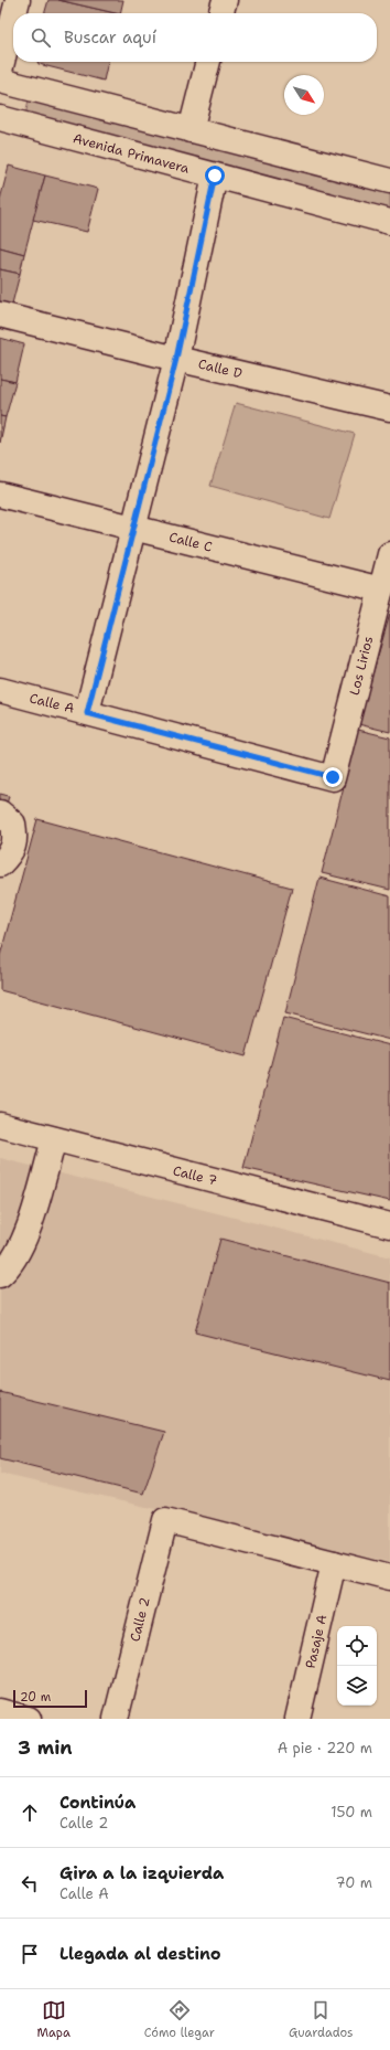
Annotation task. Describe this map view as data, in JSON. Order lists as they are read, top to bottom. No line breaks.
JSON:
{"streets":{"street":["Avenida Primavera","Calle D","Calle C","Los Lirios","Calle A","Calle 7","Calle 2","Pasaje A"]},"crossings":[["Calle C","Los Lirios"],["Los Lirios","Calle A"],["Calle 2","Pasaje A"]],"scale_bar":"20 m","north":"bottom right","page":{"search":"Buscar aquí","scale":"20 m","heading":["3 min","A pie · 220 m"],"list":[["Continúa","Calle 2","150 m"],["Gira a la izquierda","Calle A","70 m"],"Llegada al destino"],"nav":["Mapa","Cómo llegar","Guardados"]}}
